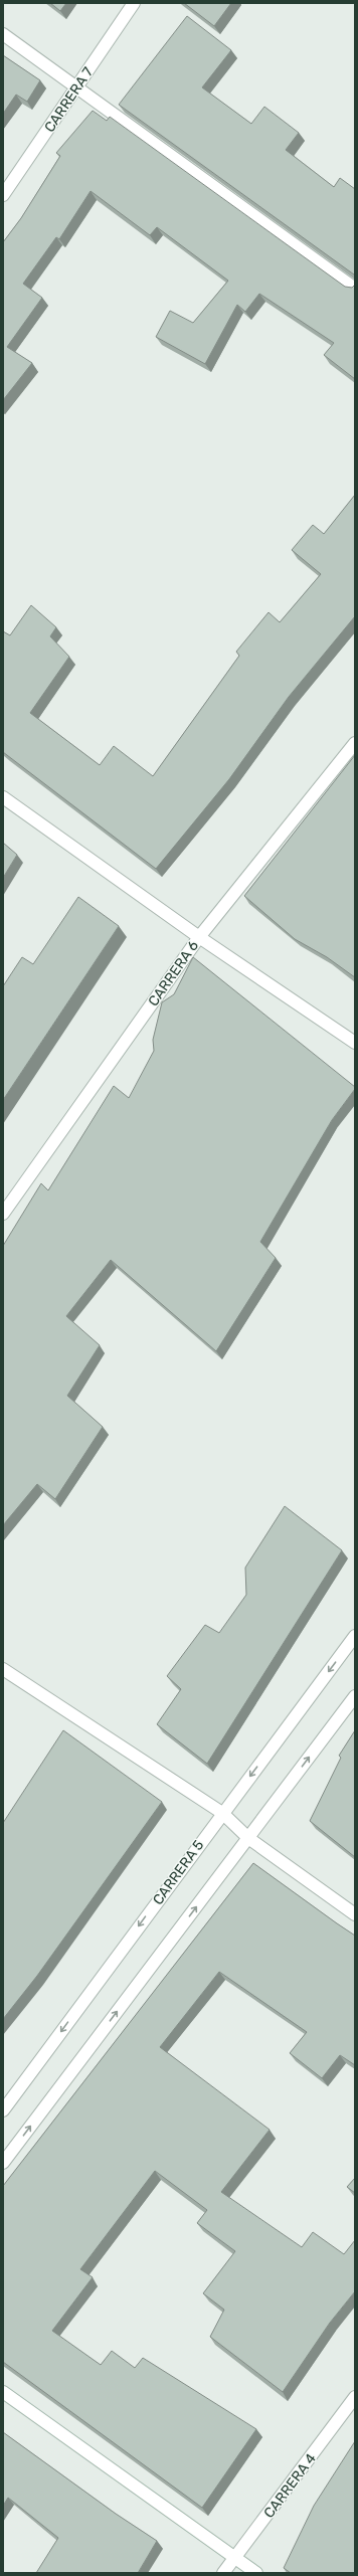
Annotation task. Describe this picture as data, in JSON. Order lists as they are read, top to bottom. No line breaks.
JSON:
{"streets":{"street":["CARRERA 7","CARRERA 6","CARRERA 5","CARRERA 4"]}}
